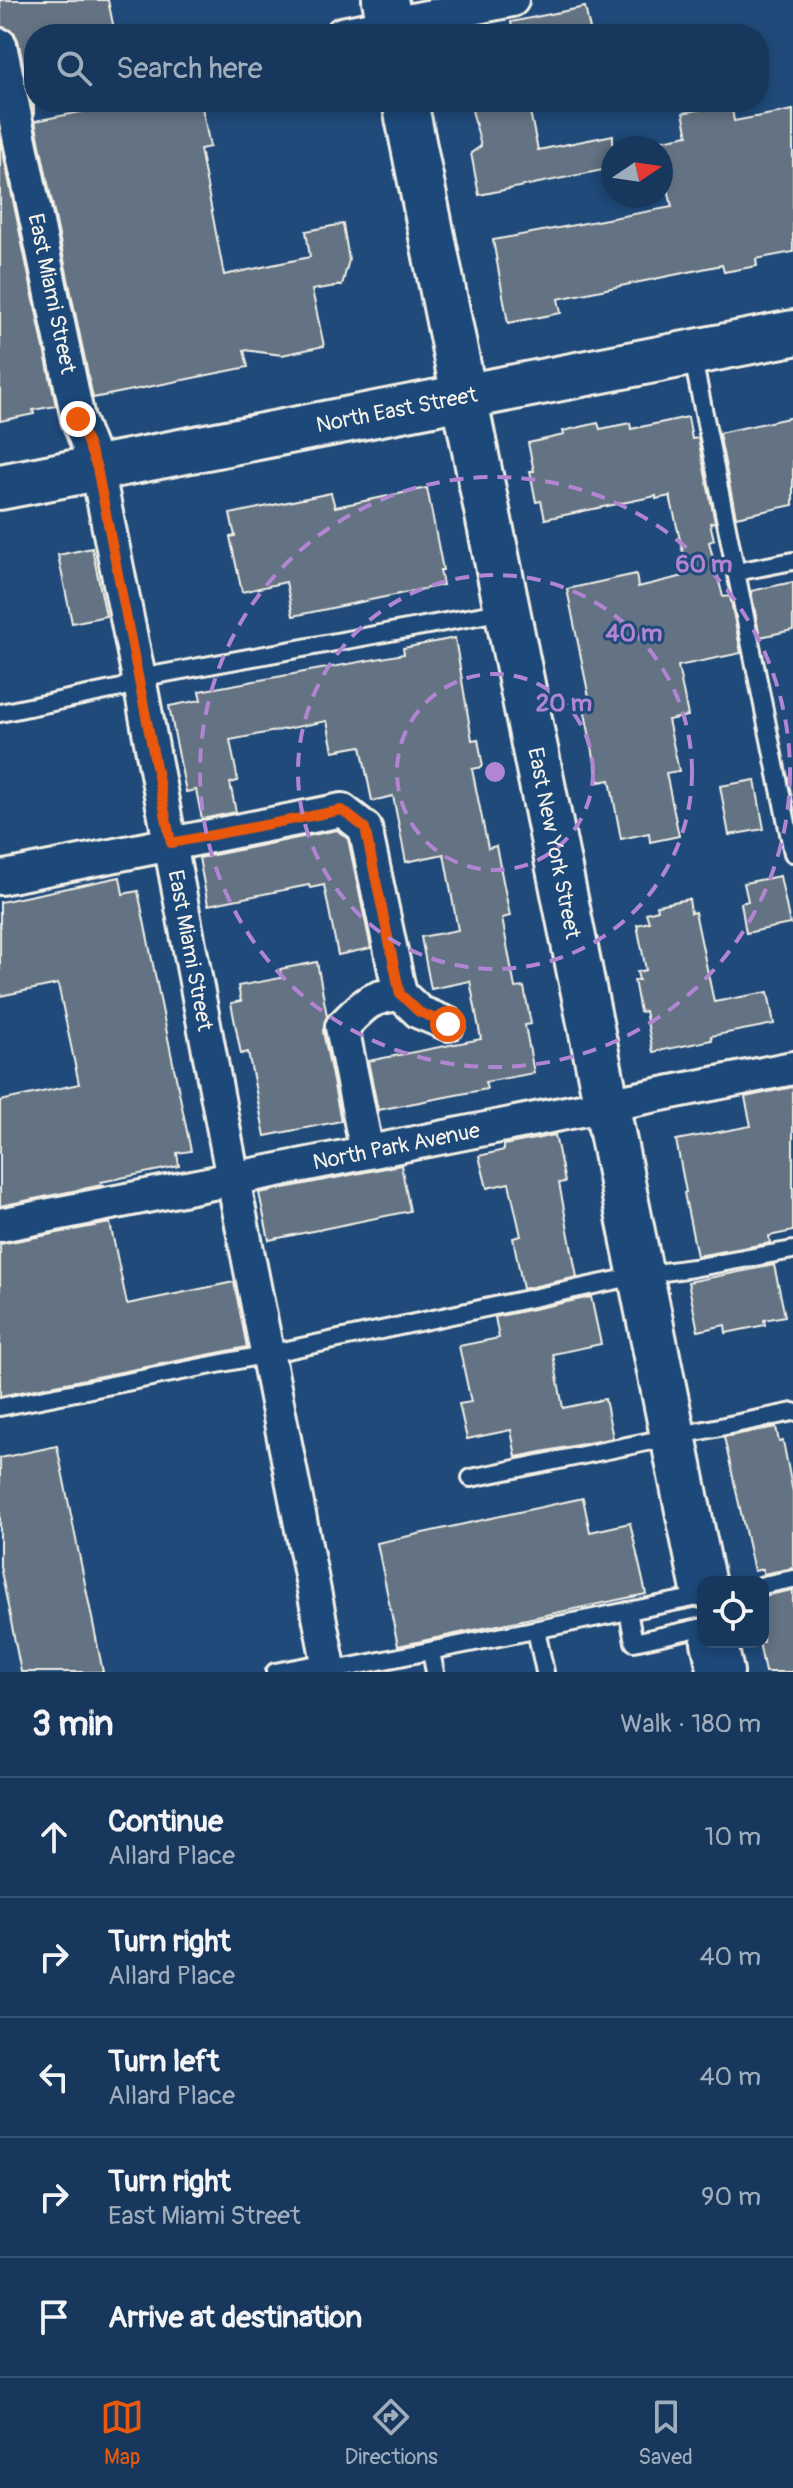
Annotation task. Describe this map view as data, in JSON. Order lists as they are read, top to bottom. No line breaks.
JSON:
{"streets":{"main road":["North East Street","East New York Street"],"street":["East Miami Street","North Park Avenue"]},"crossings":[["East Miami Street","North East Street"],["East Miami Street","North Park Avenue"],["North East Street","East New York Street"],["East New York Street","North Park Avenue"]],"north":"right","page":{"search":"Search here","heading":["3 min","Walk · 180 m"],"list":[["Continue","Allard Place","10 m"],["Turn right","Allard Place","40 m"],["Turn left","Allard Place","40 m"],["Turn right","East Miami Street","90 m"],"Arrive at destination"],"nav":["Map","Directions","Saved"]},"rings":["60 m","40 m","20 m"]}
